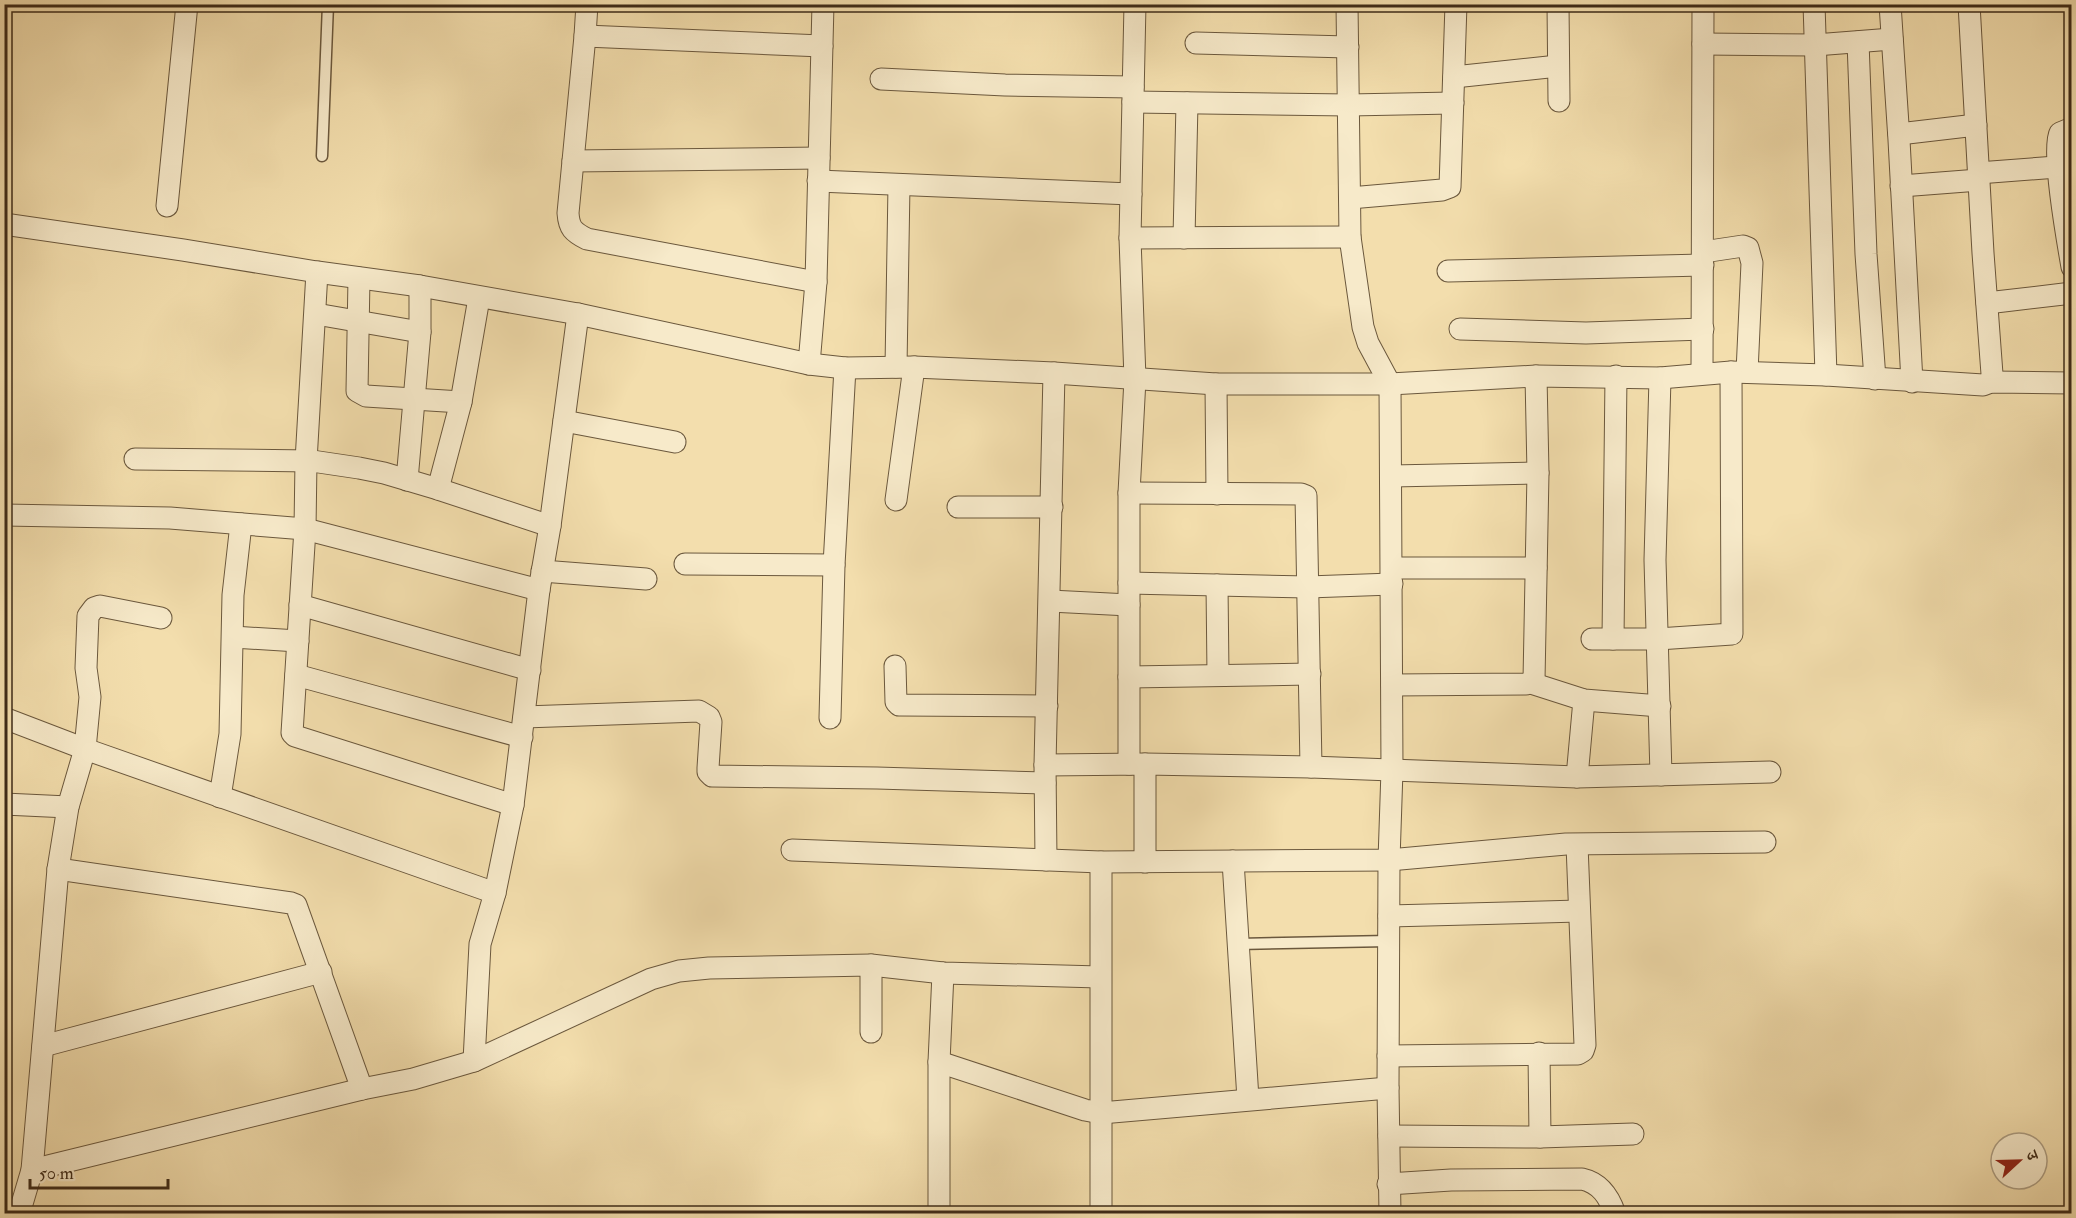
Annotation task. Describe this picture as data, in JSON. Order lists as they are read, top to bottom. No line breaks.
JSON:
{"scale_bar":"50 m","north":"right"}
